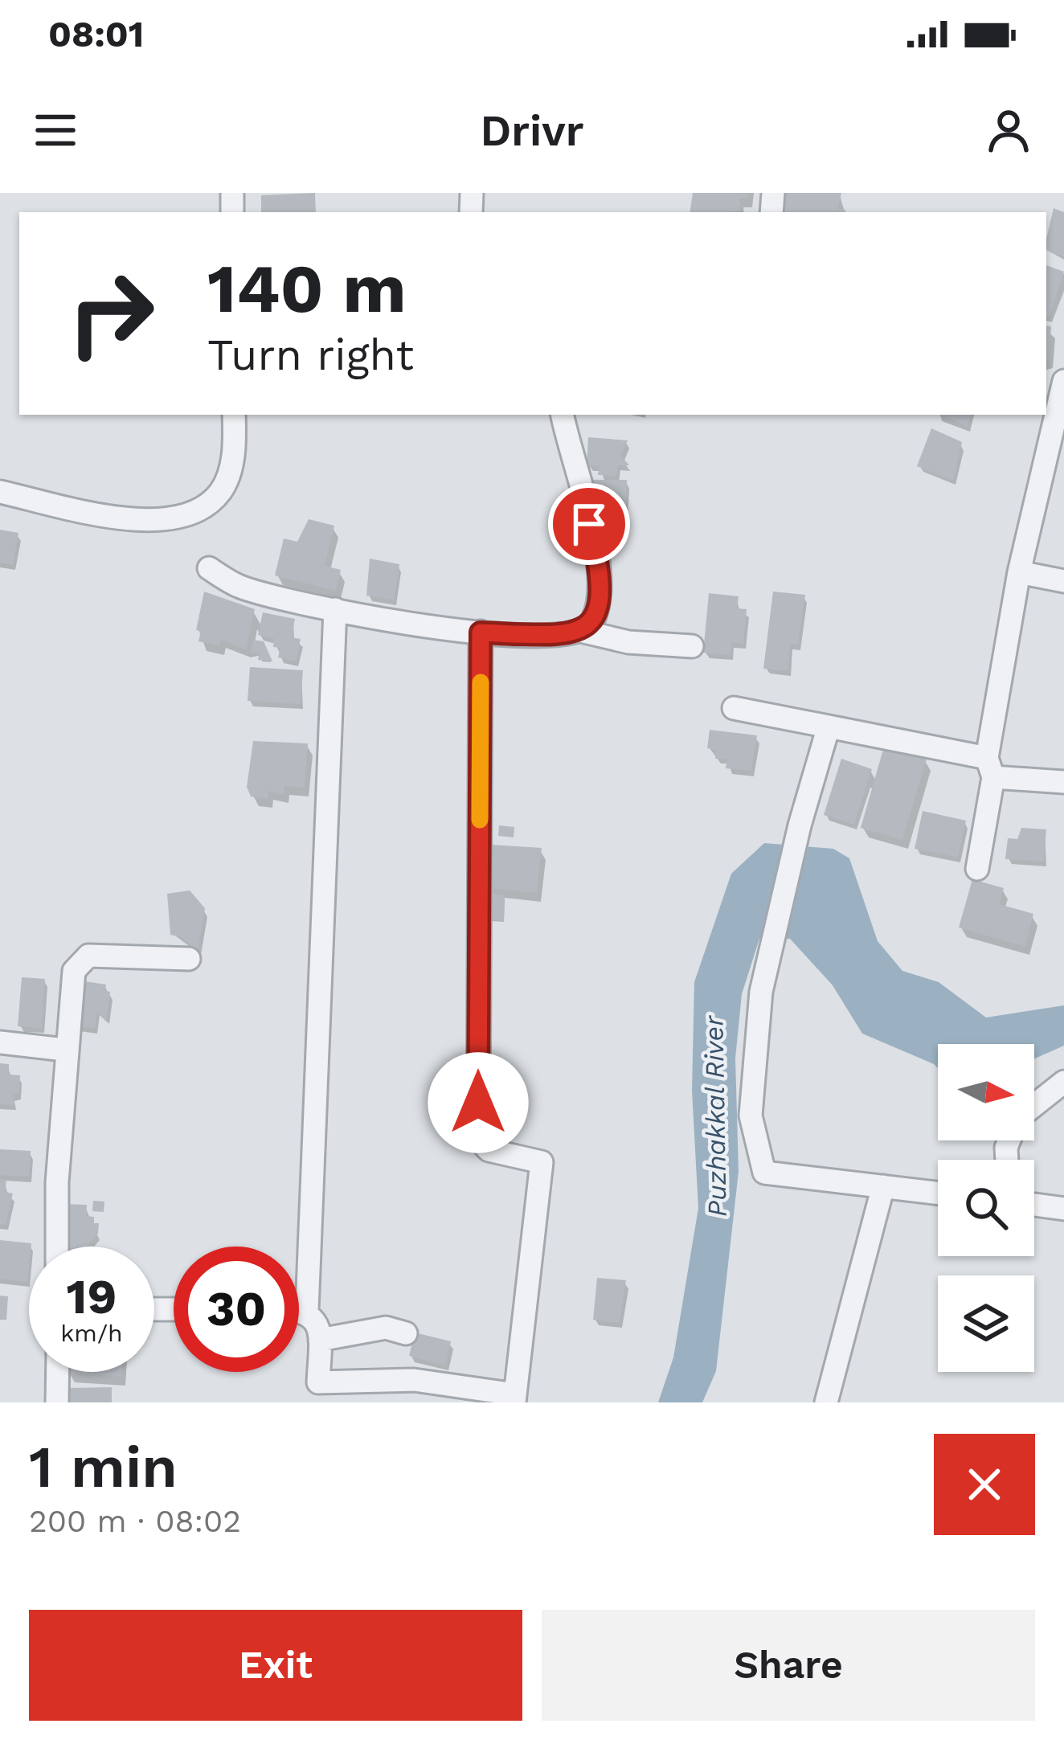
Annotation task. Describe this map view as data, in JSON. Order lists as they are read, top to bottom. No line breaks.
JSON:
{"water":["Puzhakkal River"],"north":"right","page":{"status":"08:01","header":"Drivr","turn":["140 m","Turn right"],"speed":"19 km/h","limit":"30","heading":["1 min","200 m · 08:02"],"buttons":["Exit","Share"]}}
